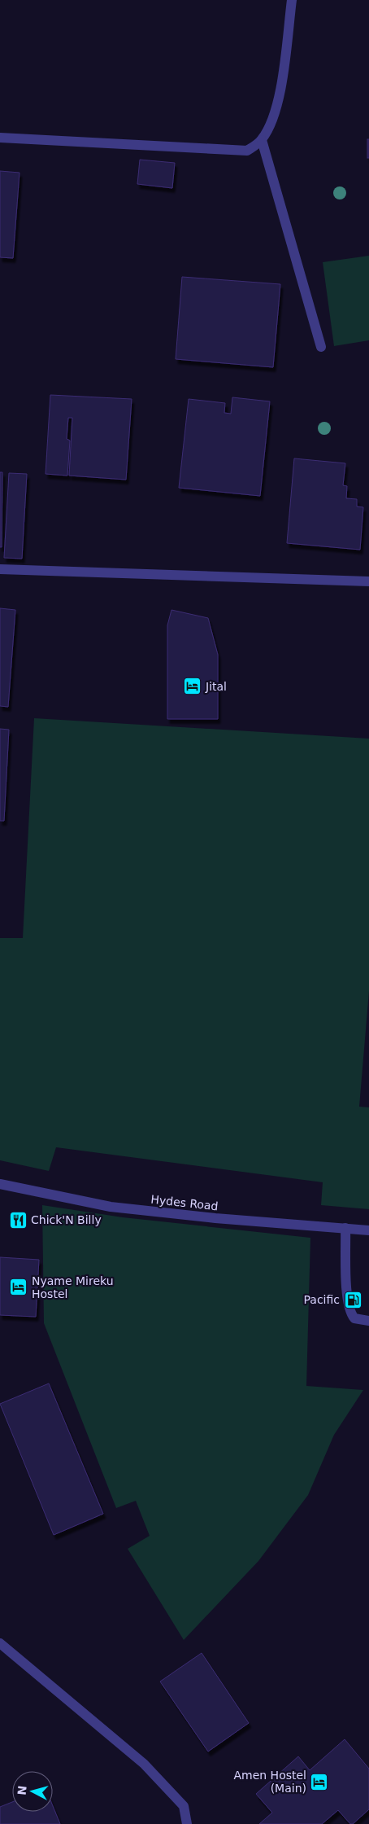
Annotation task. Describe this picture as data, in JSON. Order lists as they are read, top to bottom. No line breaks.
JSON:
{"streets":{"street":["Hydes Road"]},"places":{"hotel":["Jital","Nyame Mireku Hostel","Amen Hostel (Main)"],"restaurant":["Chick'N Billy"],"fuel station":["Pacific"]},"north":"left"}
